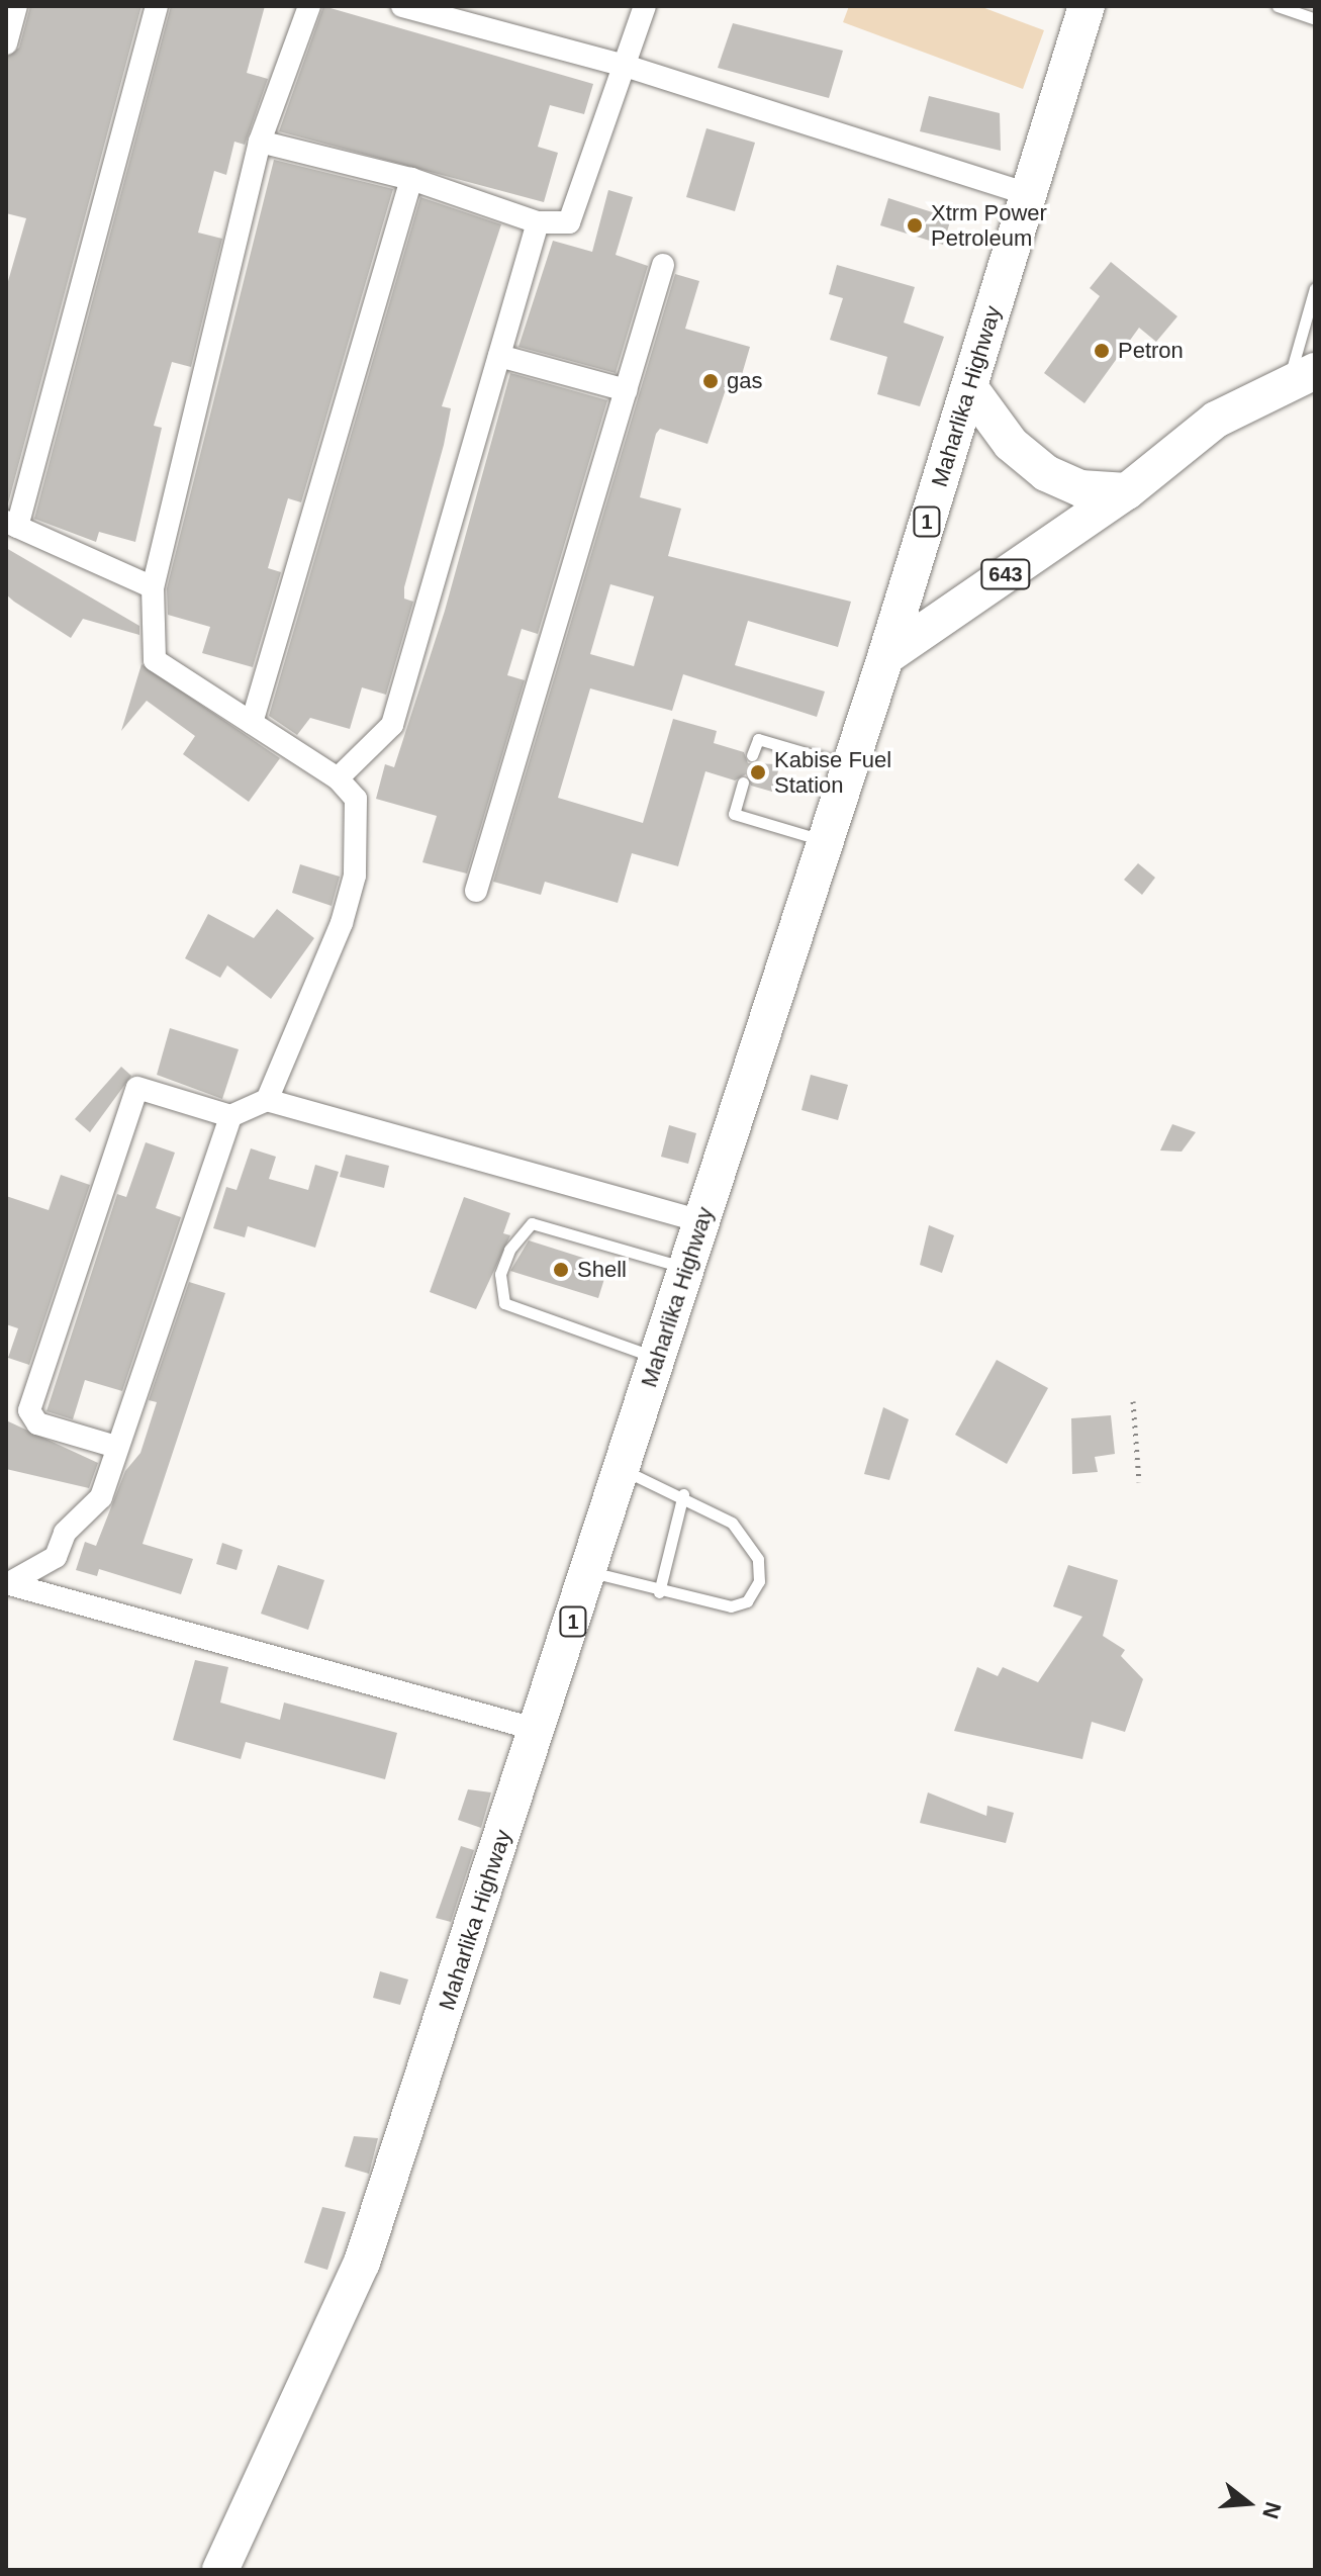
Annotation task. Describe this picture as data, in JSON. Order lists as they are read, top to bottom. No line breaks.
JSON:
{"streets":{"highway":["Maharlika Highway","1","643"]},"crossings":[["Maharlika Highway","643"]],"places":["Xtrm Power Petroleum","Petron","gas","Kabise Fuel Station","Shell"],"north":"right"}
